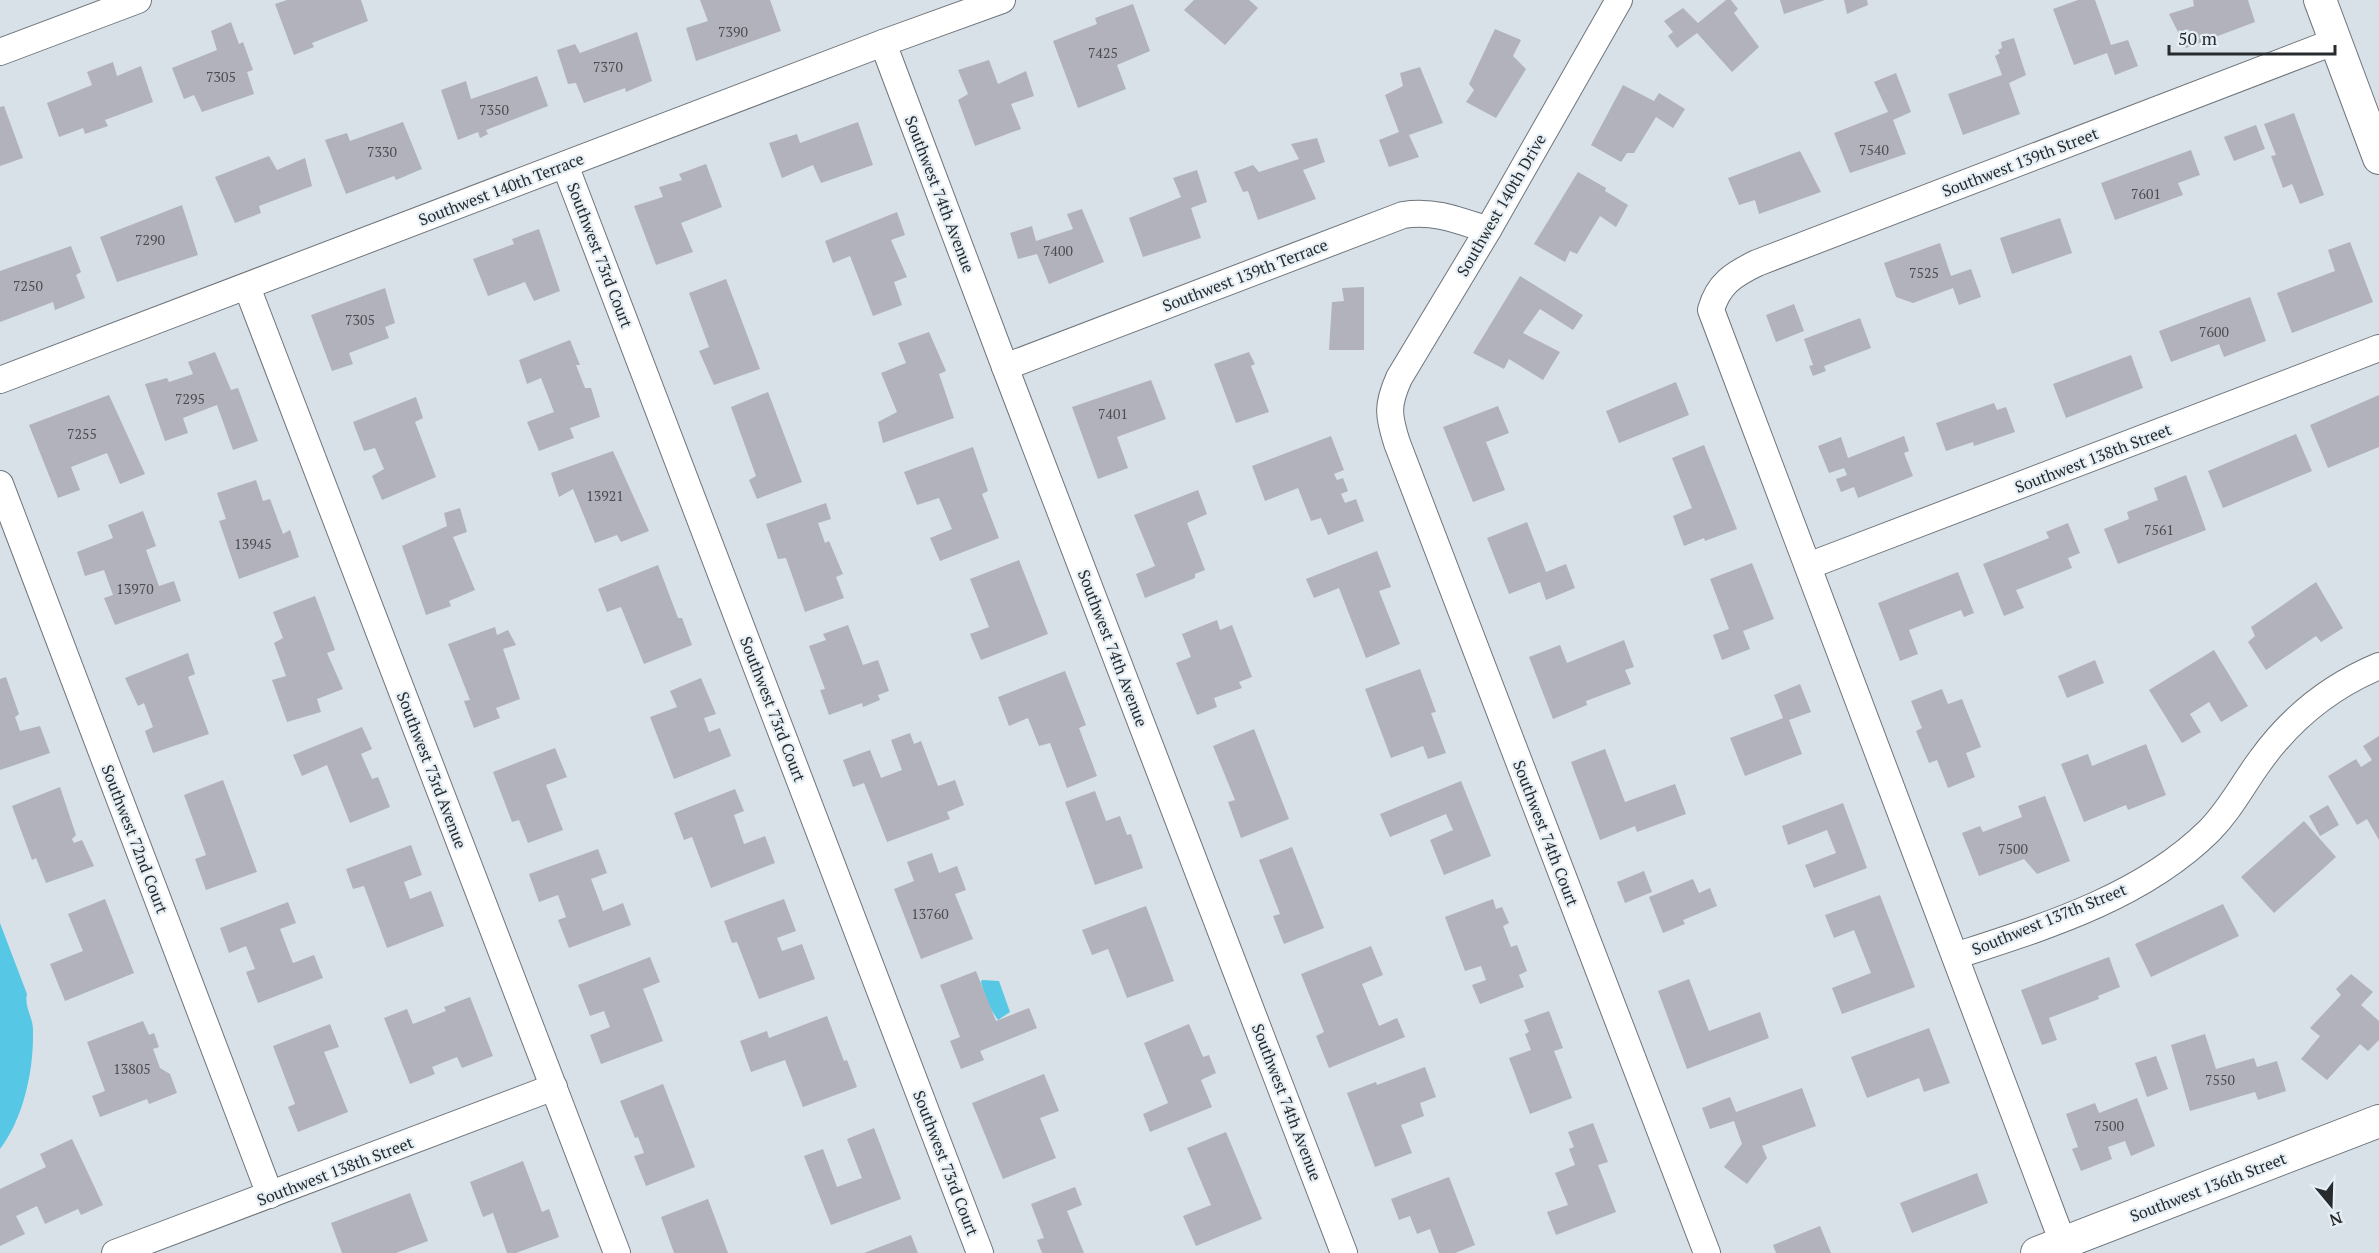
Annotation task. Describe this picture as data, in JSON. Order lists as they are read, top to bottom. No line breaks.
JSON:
{"streets":{"street":["Southwest 139th Street","Southwest 140th Terrace","Southwest 74th Avenue","Southwest 140th Drive","Southwest 73rd Court","Southwest 139th Terrace","Southwest 138th Street","Southwest 73rd Avenue","Southwest 74th Court","Southwest 72nd Court","Southwest 137th Street","Southwest 136th Street"]},"crossings":[["Southwest 139th Street","Southwest 138th Street"],["Southwest 140th Terrace","Southwest 74th Avenue"],["Southwest 140th Terrace","Southwest 73rd Court"],["Southwest 140th Terrace","Southwest 73rd Avenue"],["Southwest 74th Avenue","Southwest 139th Terrace"],["Southwest 140th Drive","Southwest 139th Terrace"],["Southwest 140th Drive","Southwest 74th Court"],["Southwest 138th Street","Southwest 73rd Avenue"],["Southwest 138th Street","Southwest 72nd Court"]],"house_numbers":["7390","7425","7370","7305","7350","7540","7330","7601","7290","7400","7525","7250","7305","7600","7295","7401","7255","13921","7561","13945","13970","7500","13760","13805","7550","7500"],"scale_bar":"50 m","north":"bottom"}
